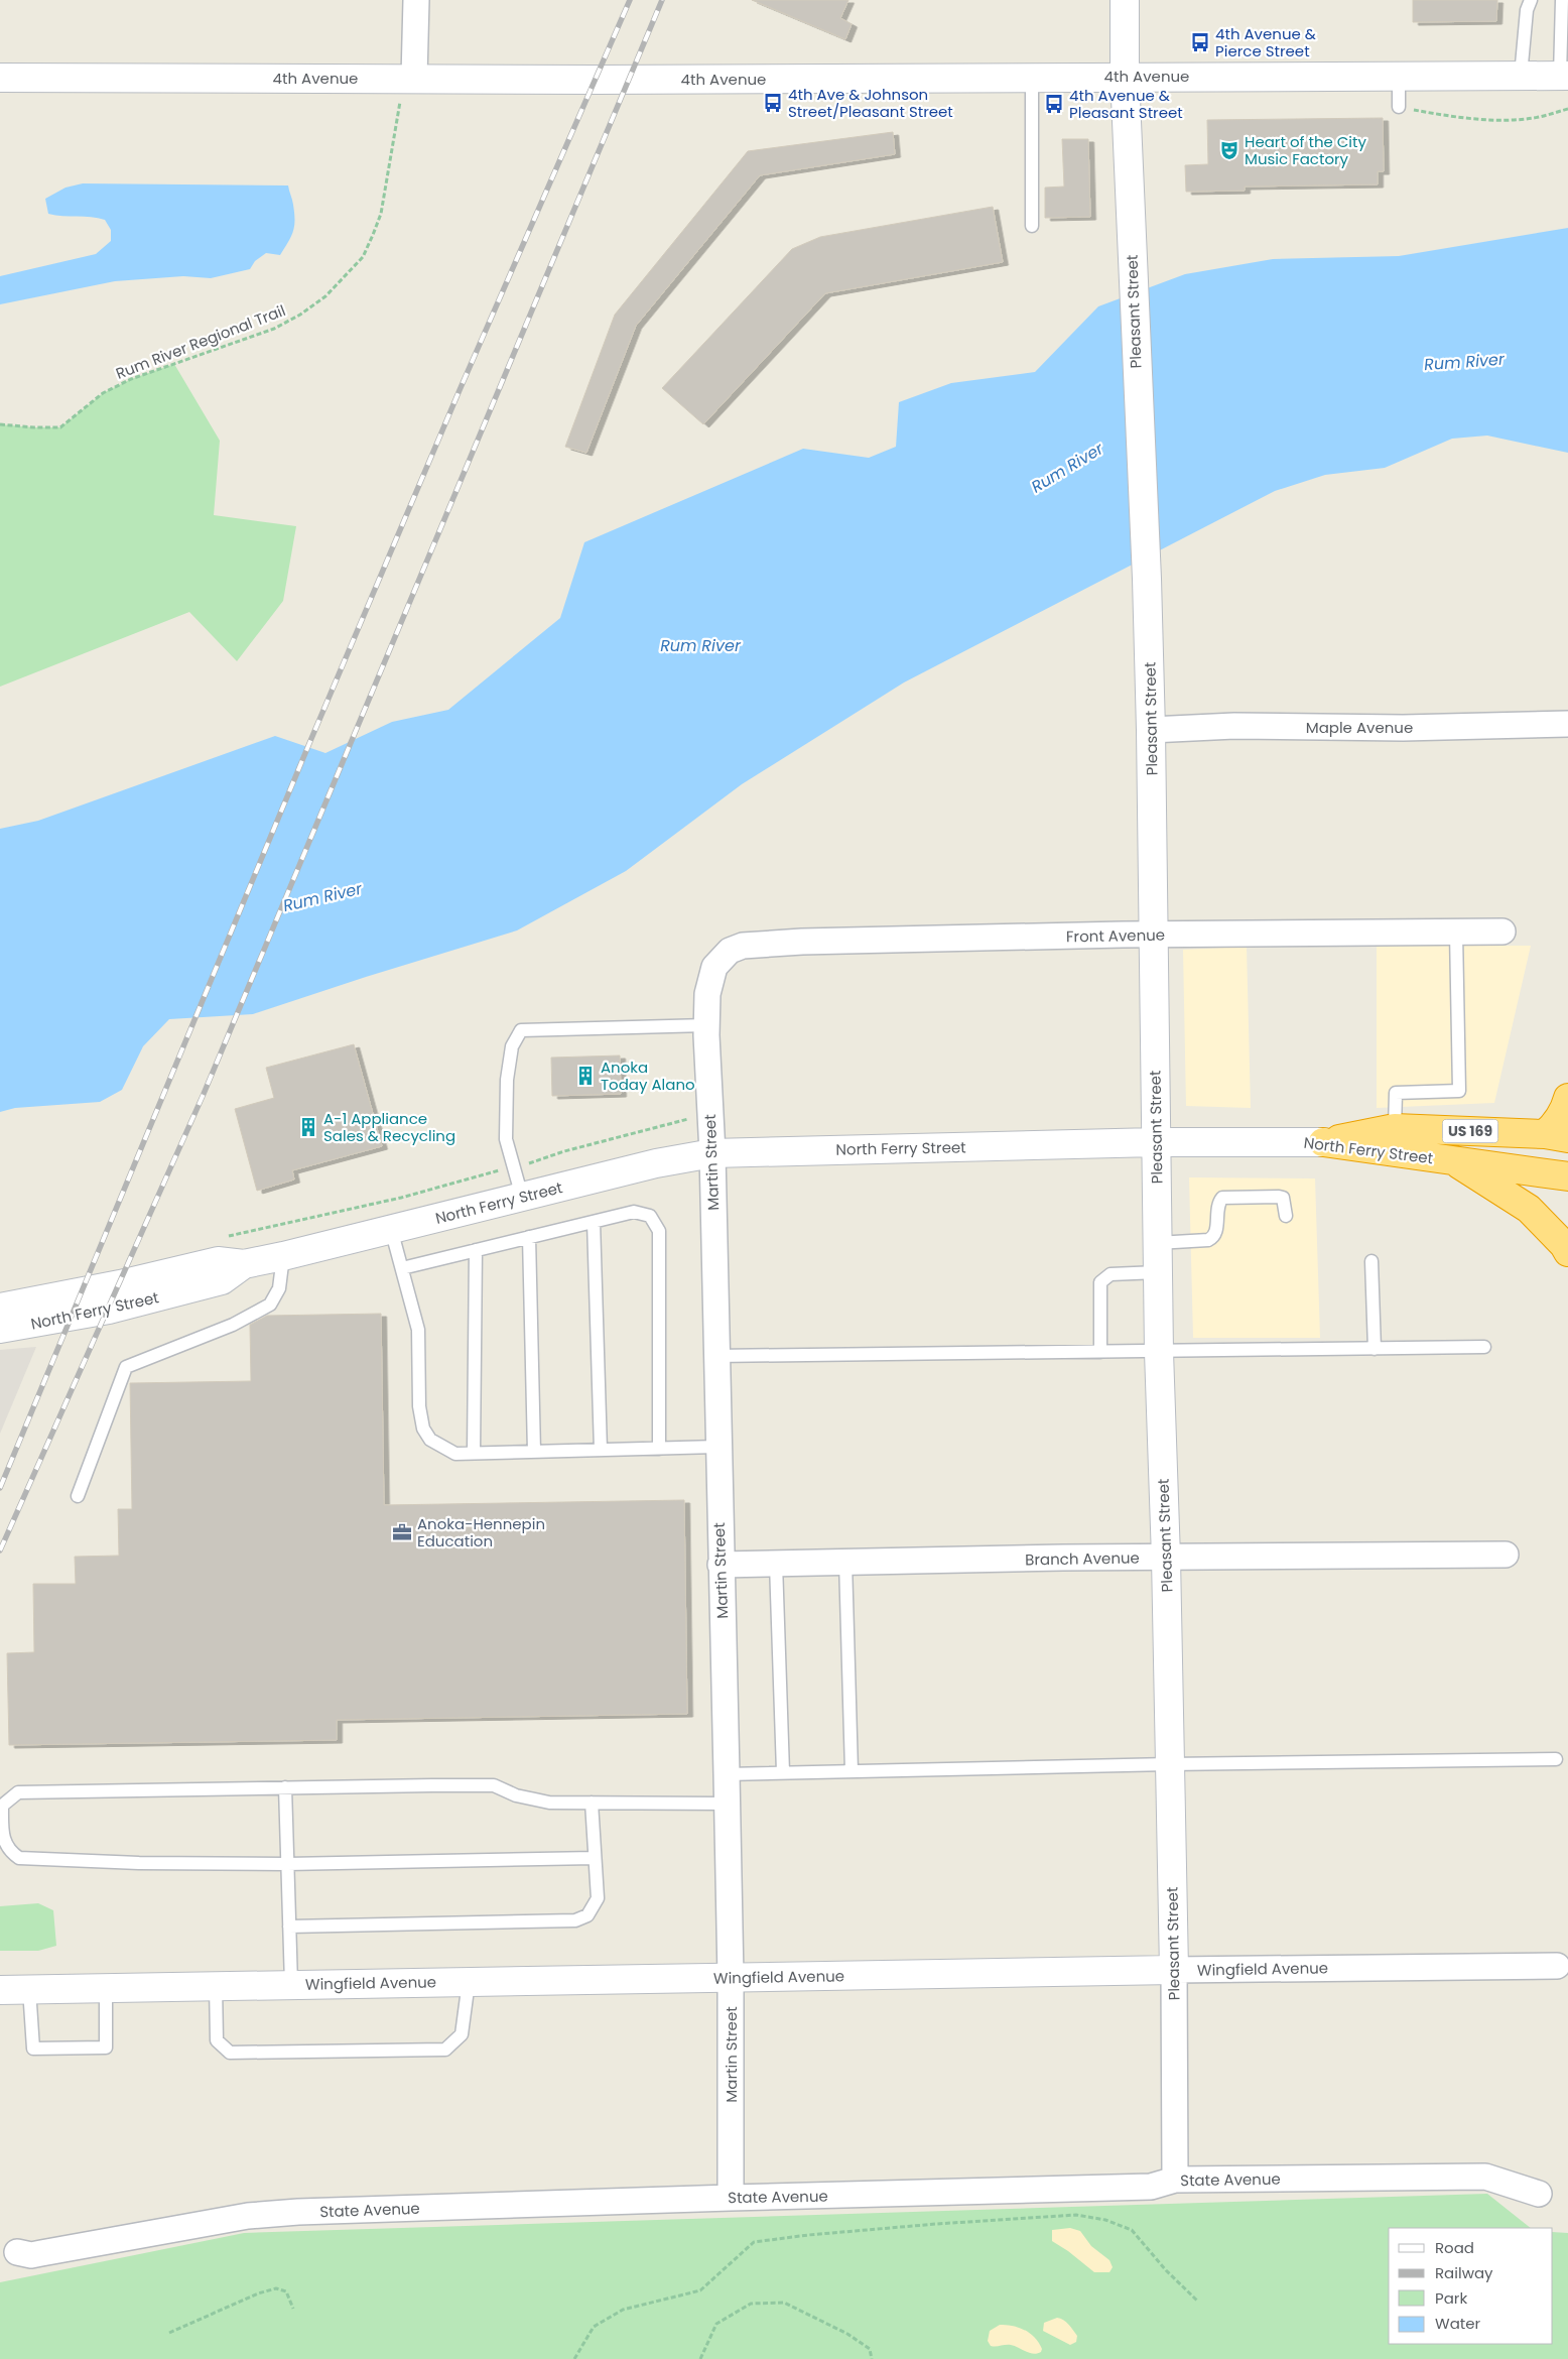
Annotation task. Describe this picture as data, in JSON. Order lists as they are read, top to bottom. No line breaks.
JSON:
{"streets":{"highway":["US 169","North Ferry Street"],"street":["4th Avenue","Pleasant Street","Maple Avenue","Front Avenue","Martin Street","Branch Avenue","Wingfield Avenue","State Avenue"],"path":["Rum River Regional Trail"]},"crossings":[["4th Avenue","Pleasant Street"],["4th Avenue","Rum River Regional Trail"],["Pleasant Street","Maple Avenue"],["Pleasant Street","Front Avenue"],["Pleasant Street","North Ferry Street"],["Pleasant Street","Branch Avenue"],["Pleasant Street","Wingfield Avenue"],["Pleasant Street","State Avenue"],["Front Avenue","Martin Street"],["US 169","North Ferry Street"],["North Ferry Street","Martin Street"],["Martin Street","Branch Avenue"],["Martin Street","Wingfield Avenue"],["Martin Street","State Avenue"]],"water":["Rum River"],"places":{"bus stop":["4th Avenue & Pierce Street","4th Ave & Johnson Street/Pleasant Street","4th Avenue & Pleasant Street"],"theatre":["Heart of the City Music Factory"],"building":["Anoka Today Alano","A-1 Appliance Sales & Recycling"],"office":["Anoka-Hennepin Education"]},"legend":["Road","Railway","Park","Water"]}
